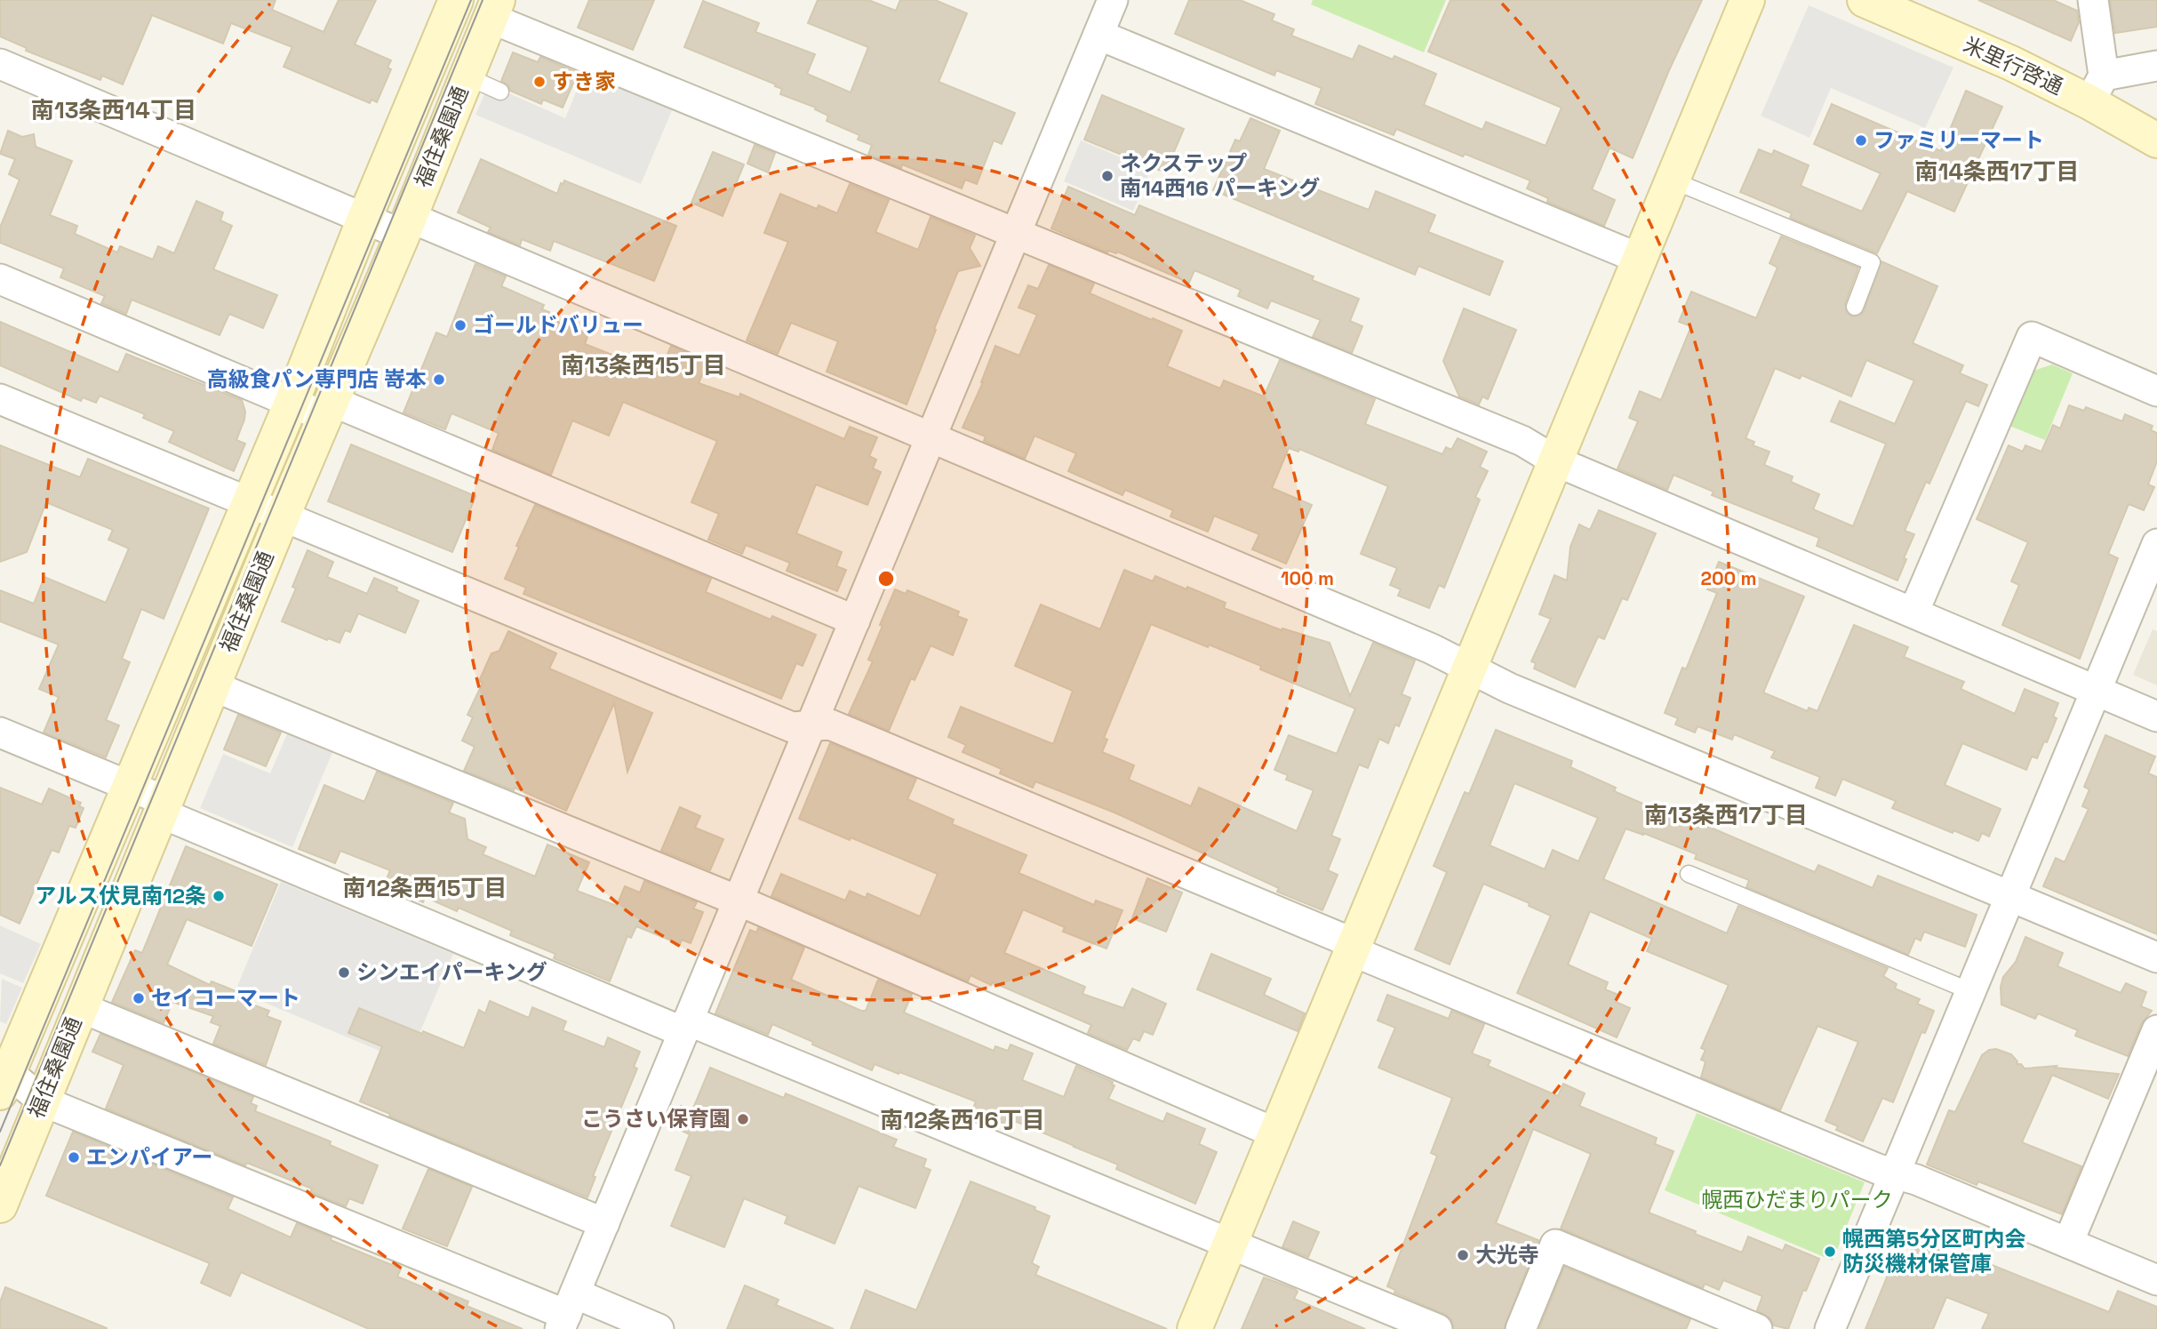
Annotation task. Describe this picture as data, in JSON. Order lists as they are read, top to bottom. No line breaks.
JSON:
{"streets":{"street":["米里行啓通","福住桑園通"]},"districts":["南13条西14丁目","南14条西17丁目","南13条西15丁目","南13条西17丁目","南12条西15丁目","南12条西16丁目"],"parks":["幌西ひだまりパーク"],"places":["すき家","ファミリーマート","ネクステップ 南14西16 パーキング","ゴールドバリュー","高級食パン専門店 嵜本","アルス伏見南12条","シンエイパーキング","セイコーマート","こうさい保育園","エンパイアー","幌西第5分区町内会 防災機材保管庫","大光寺"],"rings":["100 m","200 m"]}
